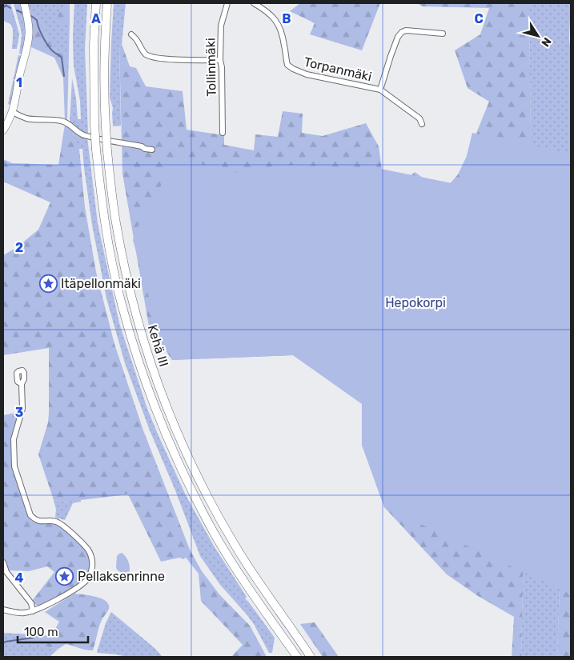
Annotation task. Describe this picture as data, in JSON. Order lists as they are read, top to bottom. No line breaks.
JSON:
{"streets":{"highway":["Kehä III"],"street":["Tollinmäki","Torpanmäki"]},"parks":["Hepokorpi"],"places":{"place":["Itäpellonmäki","Pellaksenrinne"]},"scale_bar":"100 m","north":"bottom right","grid":{"columns":["A","B","C"],"rows":["1","2","3","4"]}}
